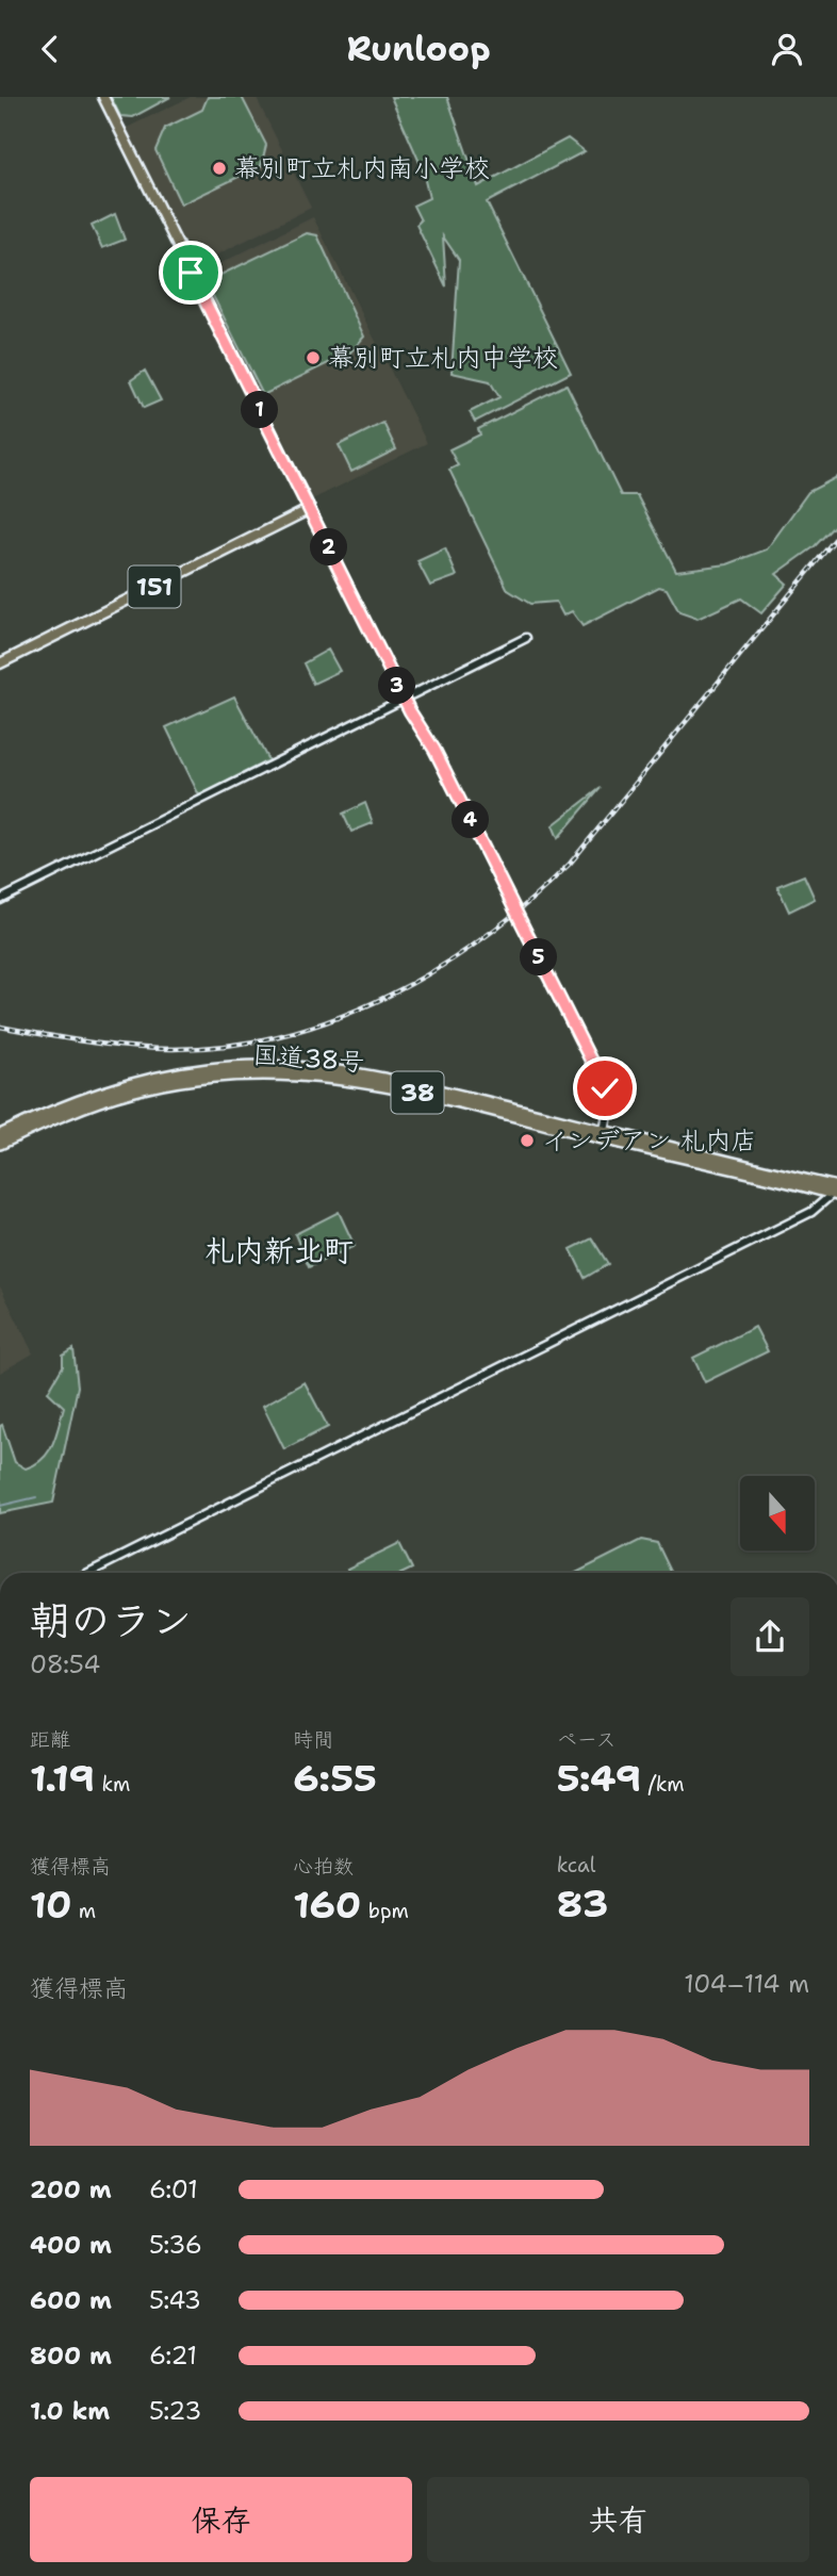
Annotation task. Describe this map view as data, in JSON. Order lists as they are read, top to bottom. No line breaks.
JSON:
{"streets":{"highway":["国道38号","38"],"main road":["151"]},"districts":["札内新北町"],"places":["幕別町立札内南小学校","幕別町立札内中学校","インデアン 札内店"],"north":"bottom","page":{"header":"Runloop","pins":["1","2","3","4","5"],"heading":["朝のラン","08:54"],"stats":[["距離","1.19 km"],["時間","6:55"],["ペース","5:49 /km"],["獲得標高","10 m"],["心拍数","160 bpm"],["kcal","83"]],"chart":["獲得標高","104–114 m"],"list":[{"name":"200 m","note":"6:01"},{"name":"400 m","note":"5:36"},{"name":"600 m","note":"5:43"},{"name":"800 m","note":"6:21"},{"name":"1.0 km","note":"5:23"}],"buttons":["保存","共有"]}}
